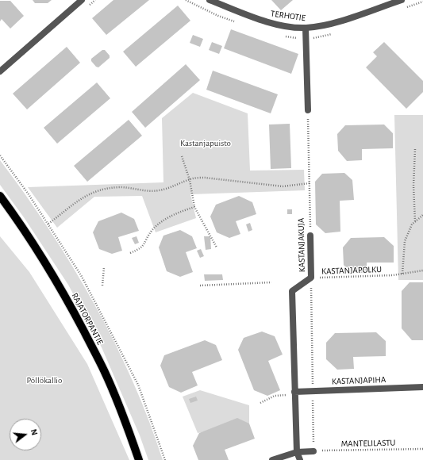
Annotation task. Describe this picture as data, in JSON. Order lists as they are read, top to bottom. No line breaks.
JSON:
{"streets":{"main road":["RAJATORPANTIE"],"street":["TERHOTIE","KASTANJAKUJA","KASTANJAPIHA"],"path":["KASTANJAPOLKU","MANTELILASTU"]},"crossings":[["KASTANJAKUJA","KASTANJAPOLKU"],["KASTANJAKUJA","KASTANJAPIHA"]],"parks":["Kastanjapuisto","Pöllökallio"],"north":"right"}
